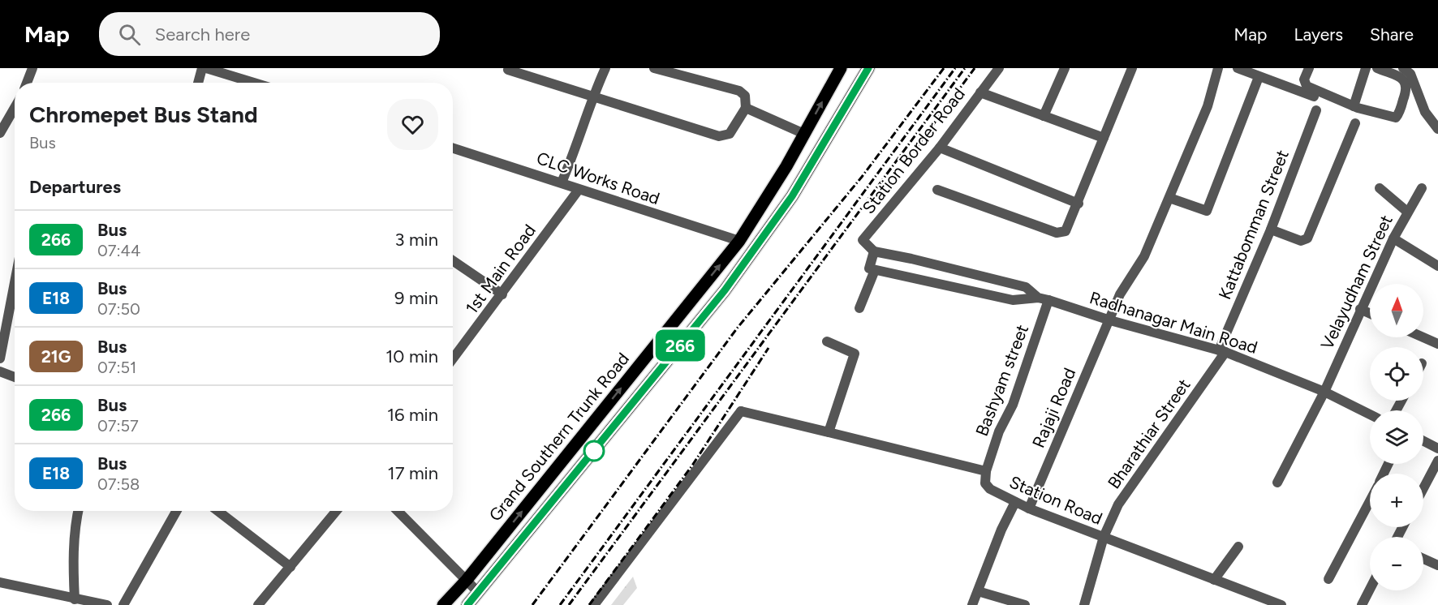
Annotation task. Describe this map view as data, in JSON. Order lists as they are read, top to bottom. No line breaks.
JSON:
{"streets":{"main road":["Grand Southern Trunk Road"],"street":["Station Border Road","CLC Works Road","Kattabomman Street","1st Main Road","Velayudham Street","Radhanagar Main Road","Bashyam street","Rajaji Road","Bharathiar Street","Station Road"]},"crossings":[["CLC Works Road","1st Main Road"],["CLC Works Road","Grand Southern Trunk Road"],["Kattabomman Street","Radhanagar Main Road"],["Kattabomman Street","Bharathiar Street"],["Velayudham Street","Radhanagar Main Road"],["Radhanagar Main Road","Bashyam street"],["Radhanagar Main Road","Rajaji Road"],["Radhanagar Main Road","Bharathiar Street"],["Bashyam street","Station Road"],["Rajaji Road","Station Road"],["Bharathiar Street","Station Road"]],"lines":["bus line 266"],"north":"top","page":{"header":"Map","search":"Search here","nav":["Map","Layers","Share"],"on_map":"266","heading":[["Chromepet Bus Stand","Bus"],"Departures"],"list":[{"mark":"266","name":"Bus","note":"07:44","value":"3 min"},{"mark":"E18","name":"Bus","note":"07:50","value":"9 min"},{"mark":"21G","name":"Bus","note":"07:51","value":"10 min"},{"mark":"266","name":"Bus","note":"07:57","value":"16 min"},{"mark":"E18","name":"Bus","note":"07:58","value":"17 min"}],"map_buttons":["+","−"]}}
